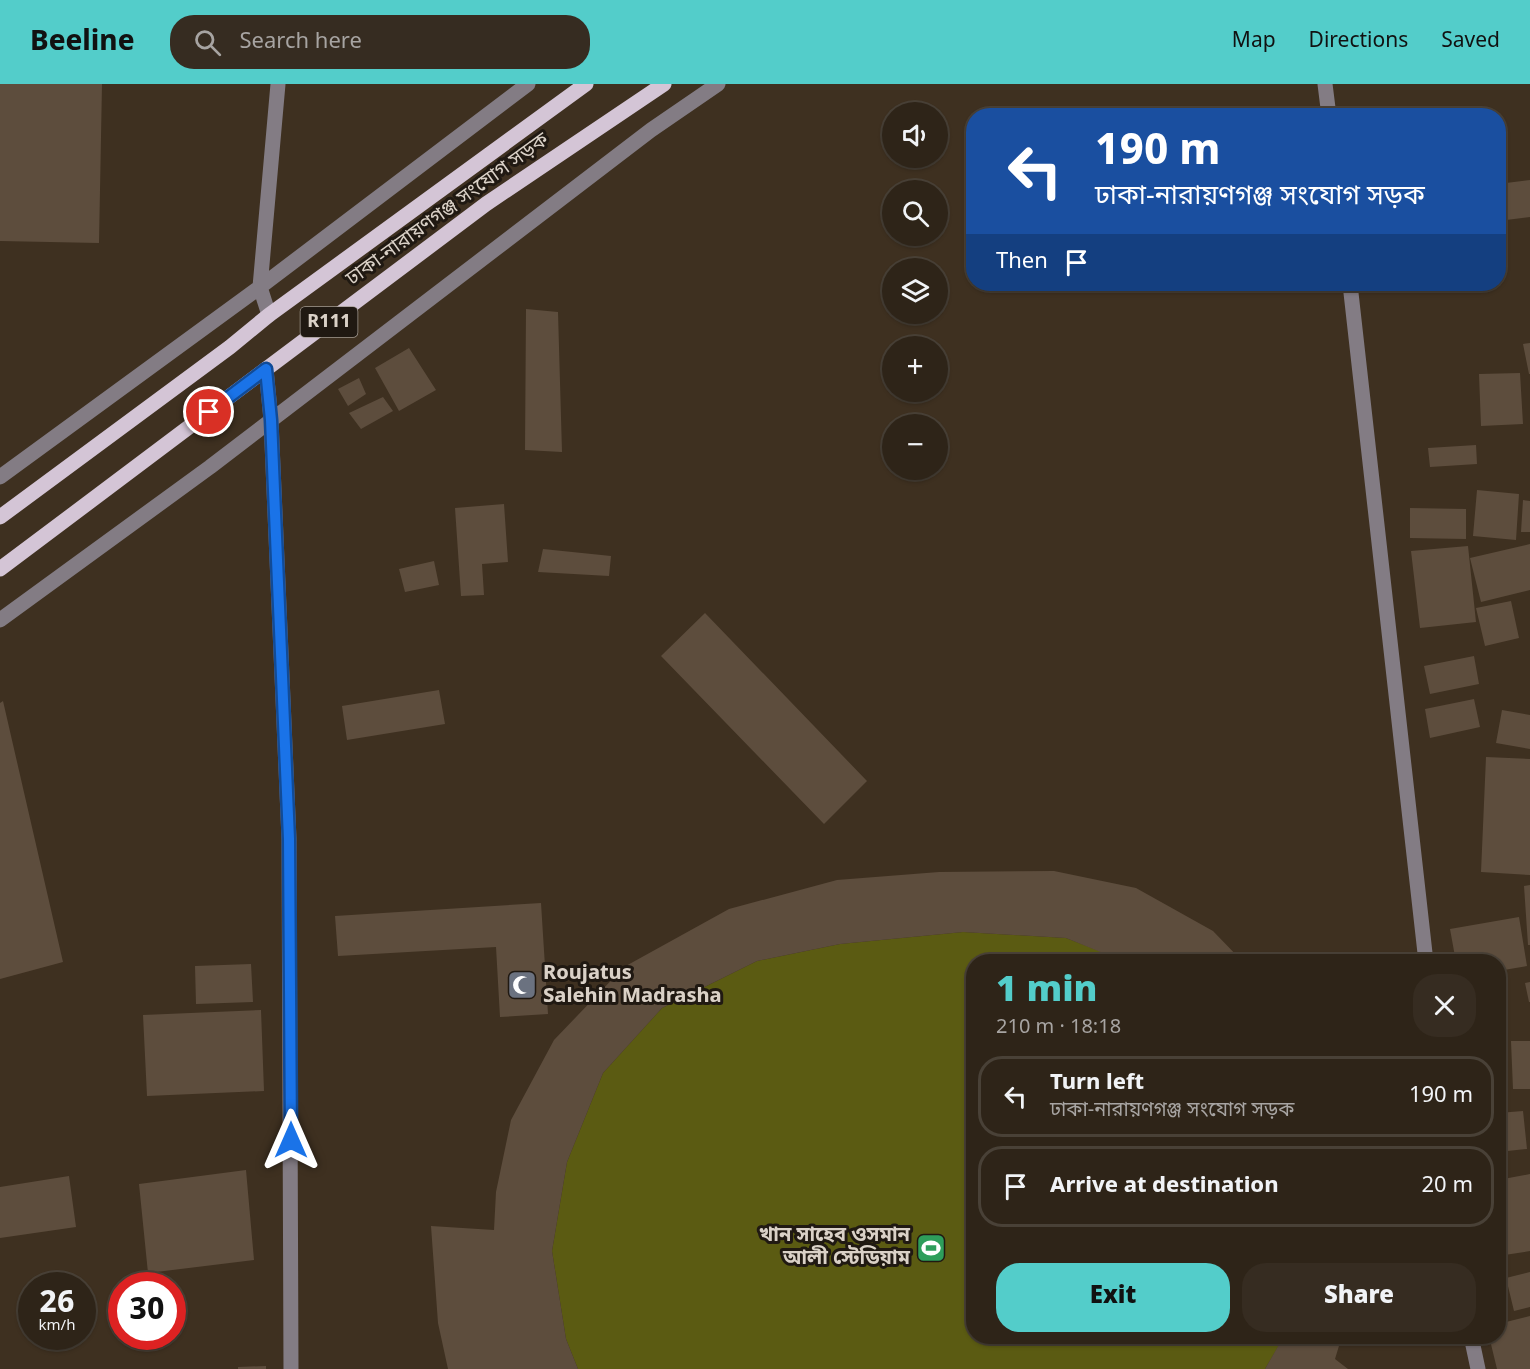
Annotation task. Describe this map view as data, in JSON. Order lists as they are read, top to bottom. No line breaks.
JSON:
{"streets":{"main road":["ঢাকা-নারায়ণগঞ্জ সংযোগ সড়ক","R111"]},"places":{"mosque":["Roujatus Salehin Madrasha"],"sports":["খান সাহেব ওসমান আলী স্টেডিয়াম"]},"page":{"header":"Beeline","search":"Search here","nav":["Map","Directions","Saved"],"map_buttons":["+","−"],"turn":["190 m","ঢাকা-নারায়ণগঞ্জ সংযোগ সড়ক"],"then":"Then","heading":["1 min","210 m · 18:18"],"list":[{"name":"Turn left","note":"ঢাকা-নারায়ণগঞ্জ সংযোগ সড়ক","value":"190 m"},{"name":"Arrive at destination","value":"20 m"}],"buttons":["Exit","Share"],"speed":"26 km/h","limit":"30"}}
